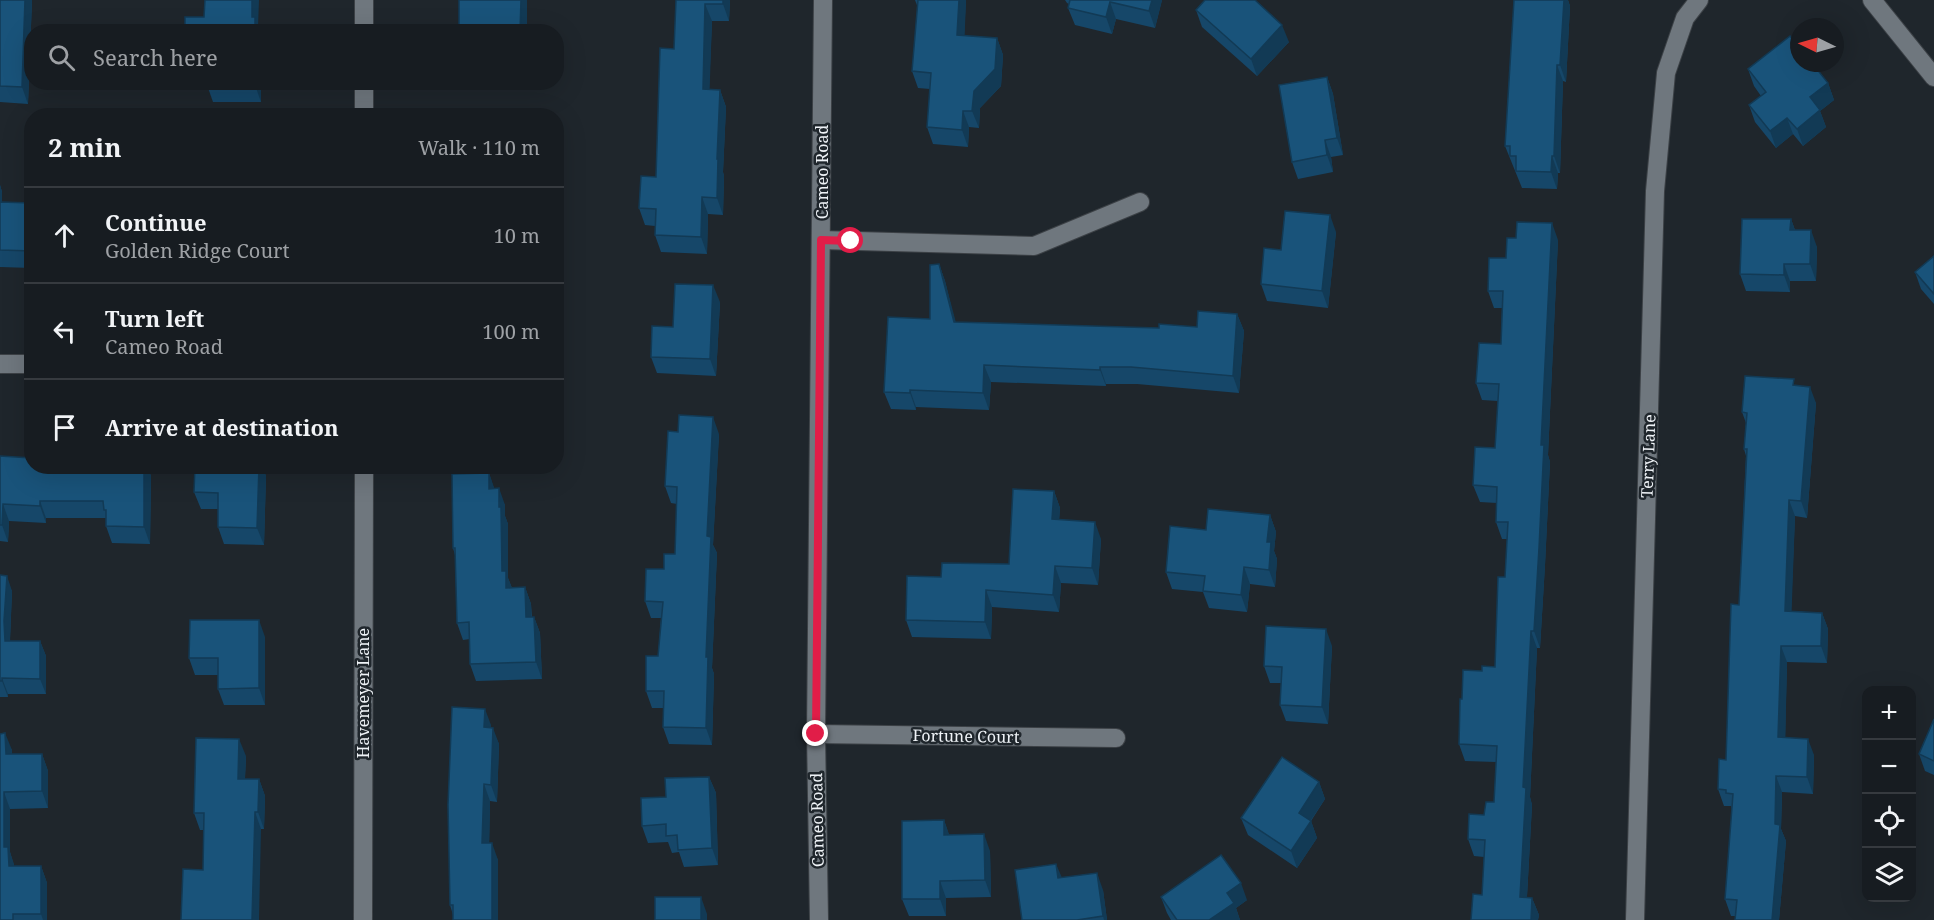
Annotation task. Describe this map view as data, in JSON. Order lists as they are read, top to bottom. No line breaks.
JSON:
{"streets":{"street":["Cameo Road","Terry Lane","Havemeyer Lane","Fortune Court"]},"crossings":[["Cameo Road","Fortune Court"]],"north":"left","page":{"search":"Search here","heading":["2 min","Walk · 110 m"],"list":[["Continue","Golden Ridge Court","10 m"],["Turn left","Cameo Road","100 m"],"Arrive at destination"],"map_buttons":["+","−"]}}
